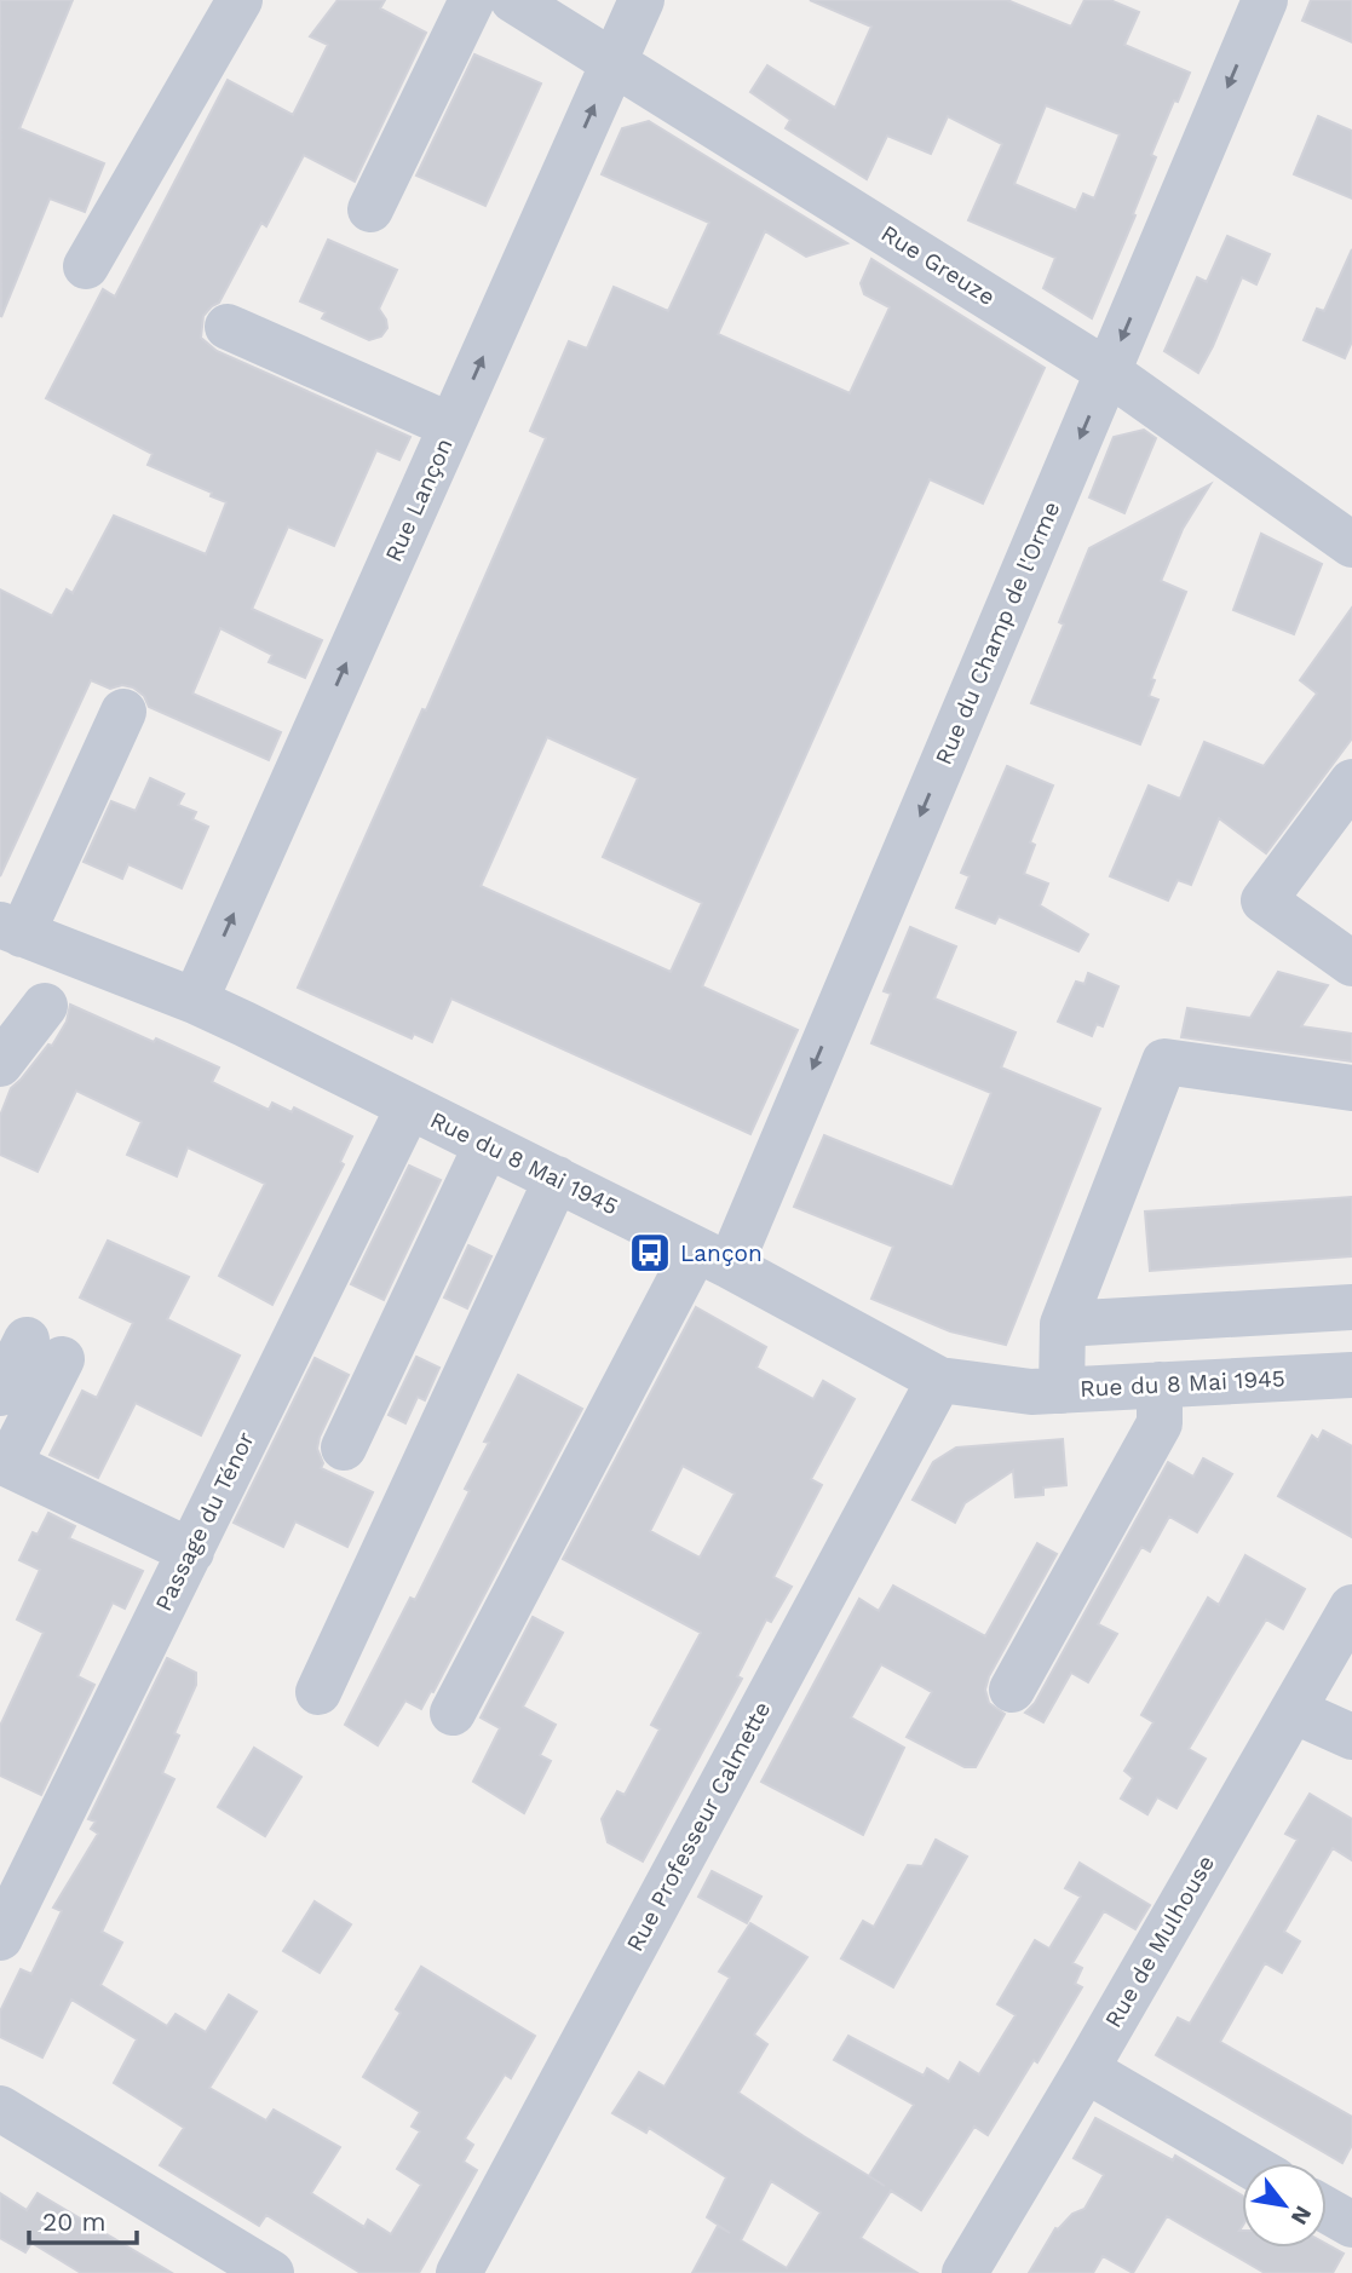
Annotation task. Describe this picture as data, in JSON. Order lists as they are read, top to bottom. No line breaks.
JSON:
{"streets":{"street":["Rue Greuze","Rue Lançon","Rue du Champ de l'Orme","Rue du 8 Mai 1945","Passage du Ténor","Rue Professeur Calmette","Rue de Mulhouse"]},"crossings":[["Rue Greuze","Rue Lançon"],["Rue Greuze","Rue du Champ de l'Orme"],["Rue Lançon","Rue du 8 Mai 1945"],["Rue du Champ de l'Orme","Rue du 8 Mai 1945"],["Rue du 8 Mai 1945","Passage du Ténor"],["Rue du 8 Mai 1945","Rue Professeur Calmette"]],"one_way":["Rue du Champ de l'Orme"],"places":{"bus stop":["Lançon"]},"scale_bar":"20 m","north":"bottom right"}
